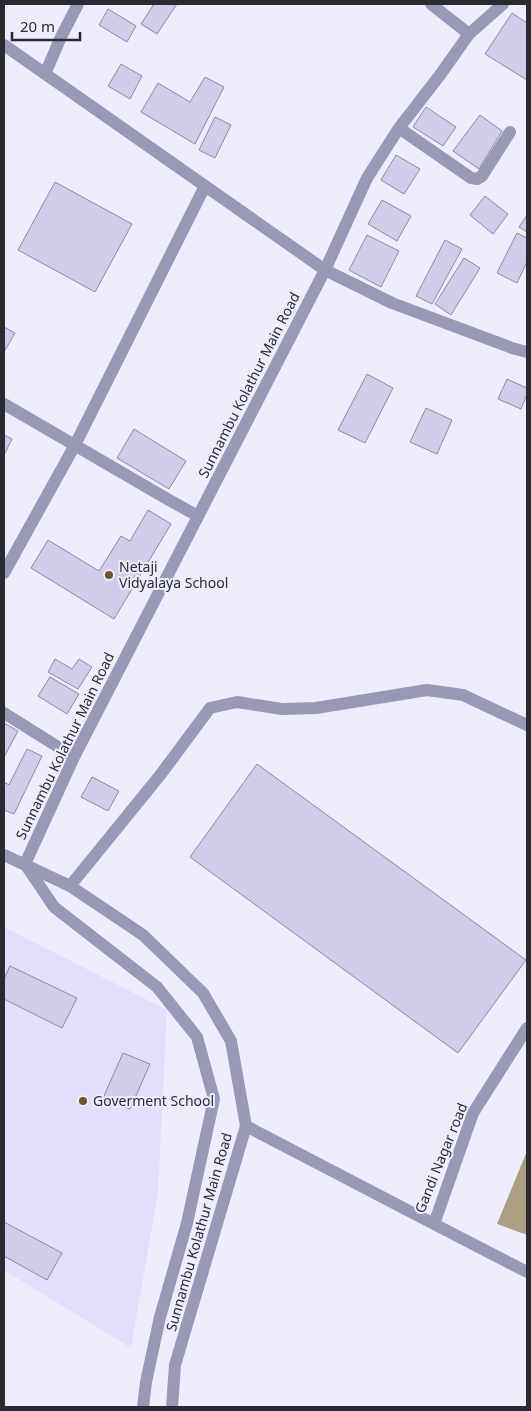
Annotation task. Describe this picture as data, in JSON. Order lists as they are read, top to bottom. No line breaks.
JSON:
{"streets":{"street":["Sunnambu Kolathur Main Road","Gandi Nagar road"]},"crossings":[["Sunnambu Kolathur Main Road","Gandi Nagar road"]],"places":["Netaji Vidyalaya School","Goverment School"],"scale_bar":"20 m"}
